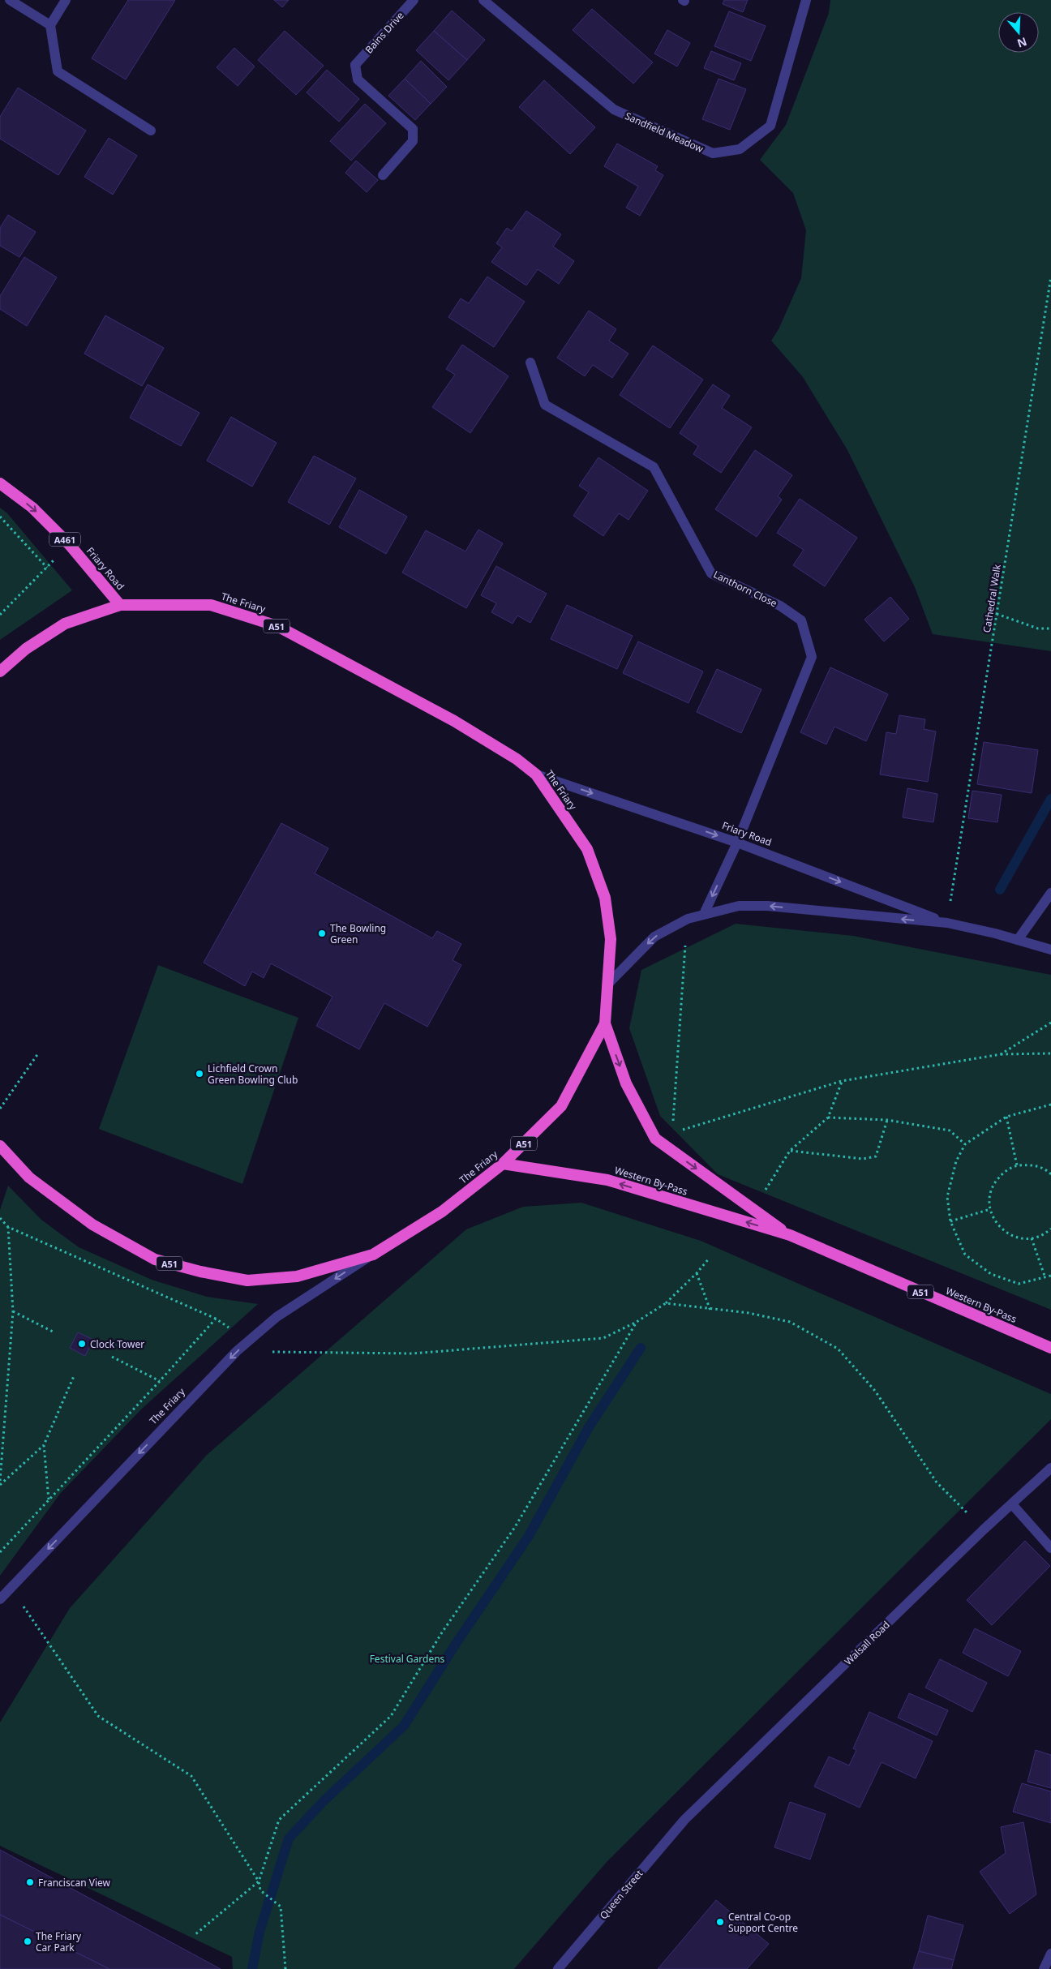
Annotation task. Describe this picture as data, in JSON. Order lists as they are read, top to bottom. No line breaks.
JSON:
{"streets":{"highway":["A461","Friary Road","The Friary","A51","Western By-Pass"],"street":["Bains Drive","Sandfield Meadow","Lanthorn Close","Walsall Road","Queen Street"],"path":["Cathedral Walk"]},"crossings":[["Friary Road","Lanthorn Close"],["Friary Road","Cathedral Walk"],["Friary Road","The Friary"],["The Friary","Western By-Pass"],["Walsall Road","Queen Street"]],"parks":["Festival Gardens"],"places":["The Bowling Green","Lichfield Crown Green Bowling Club","Clock Tower","Franciscan View","Central Co-op Support Centre","The Friary Car Park"],"north":"bottom"}
